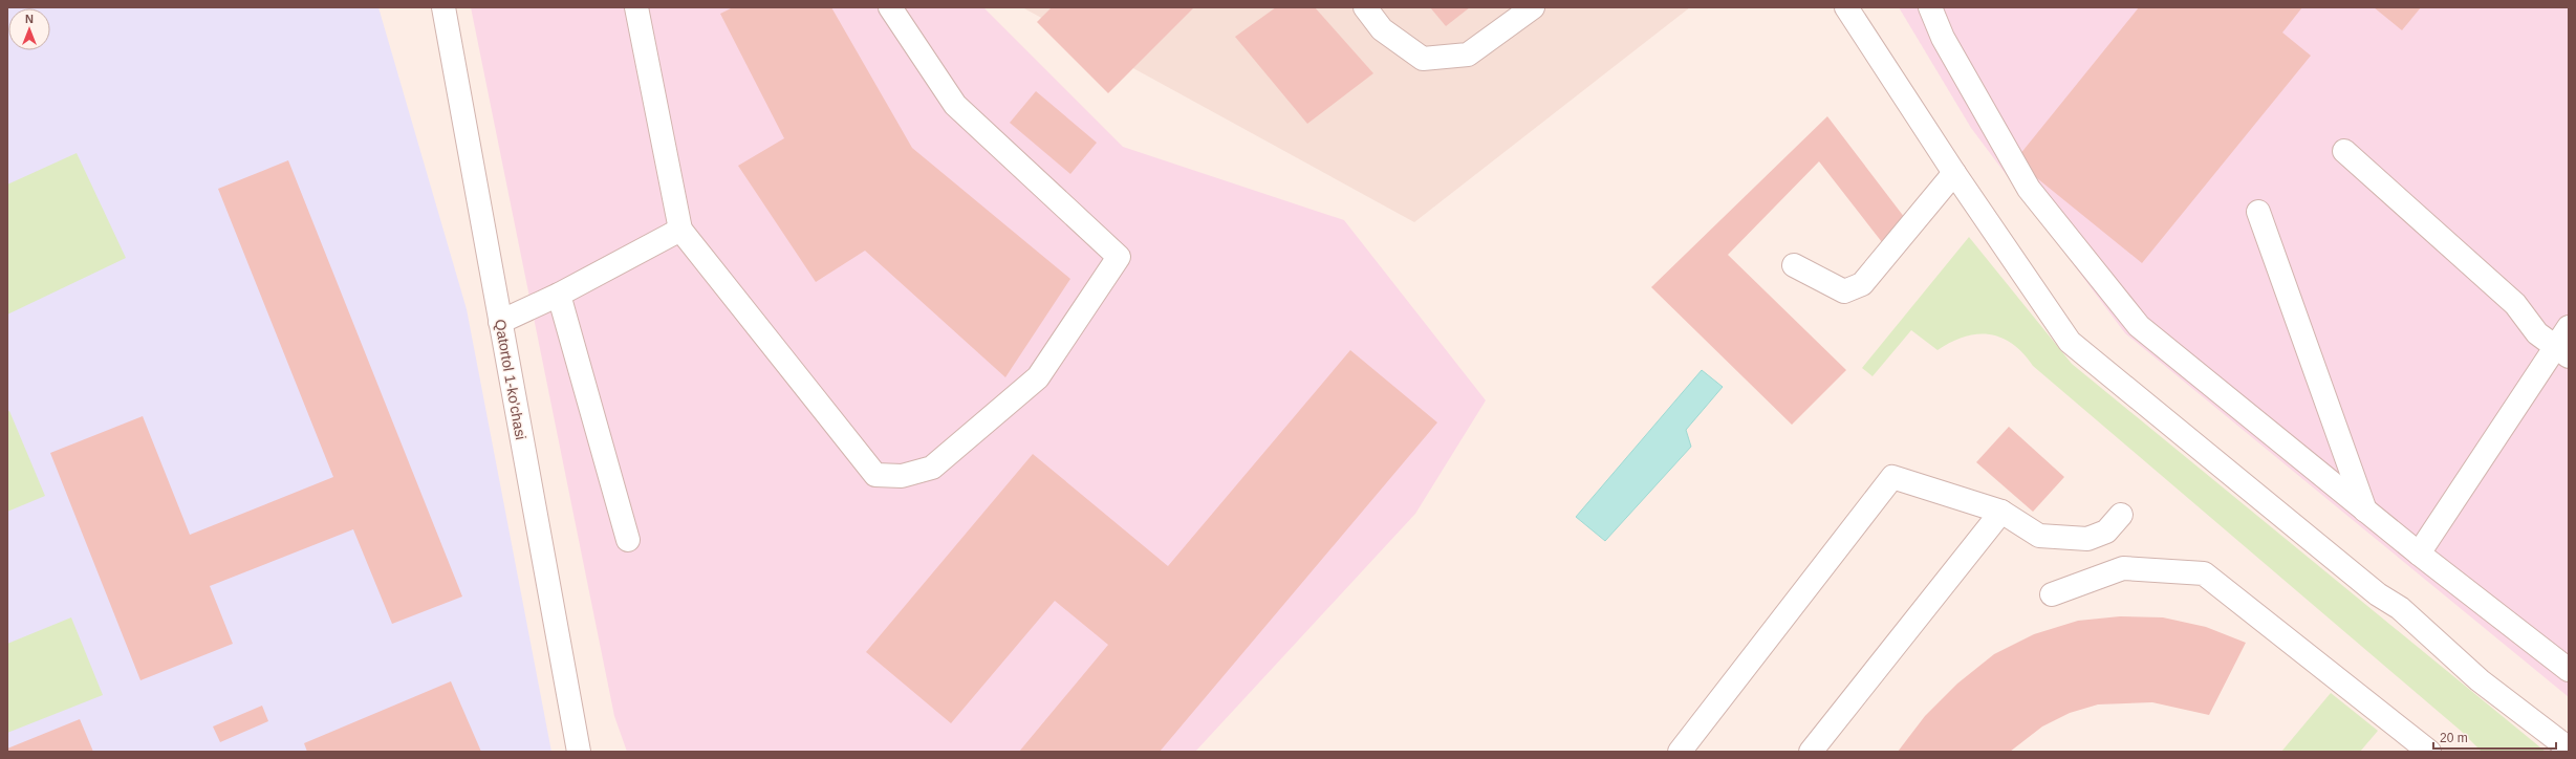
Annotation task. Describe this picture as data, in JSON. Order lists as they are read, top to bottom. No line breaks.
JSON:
{"streets":{"street":["Qatortol 1-ko'chasi"]},"scale_bar":"20 m","north":"top"}
